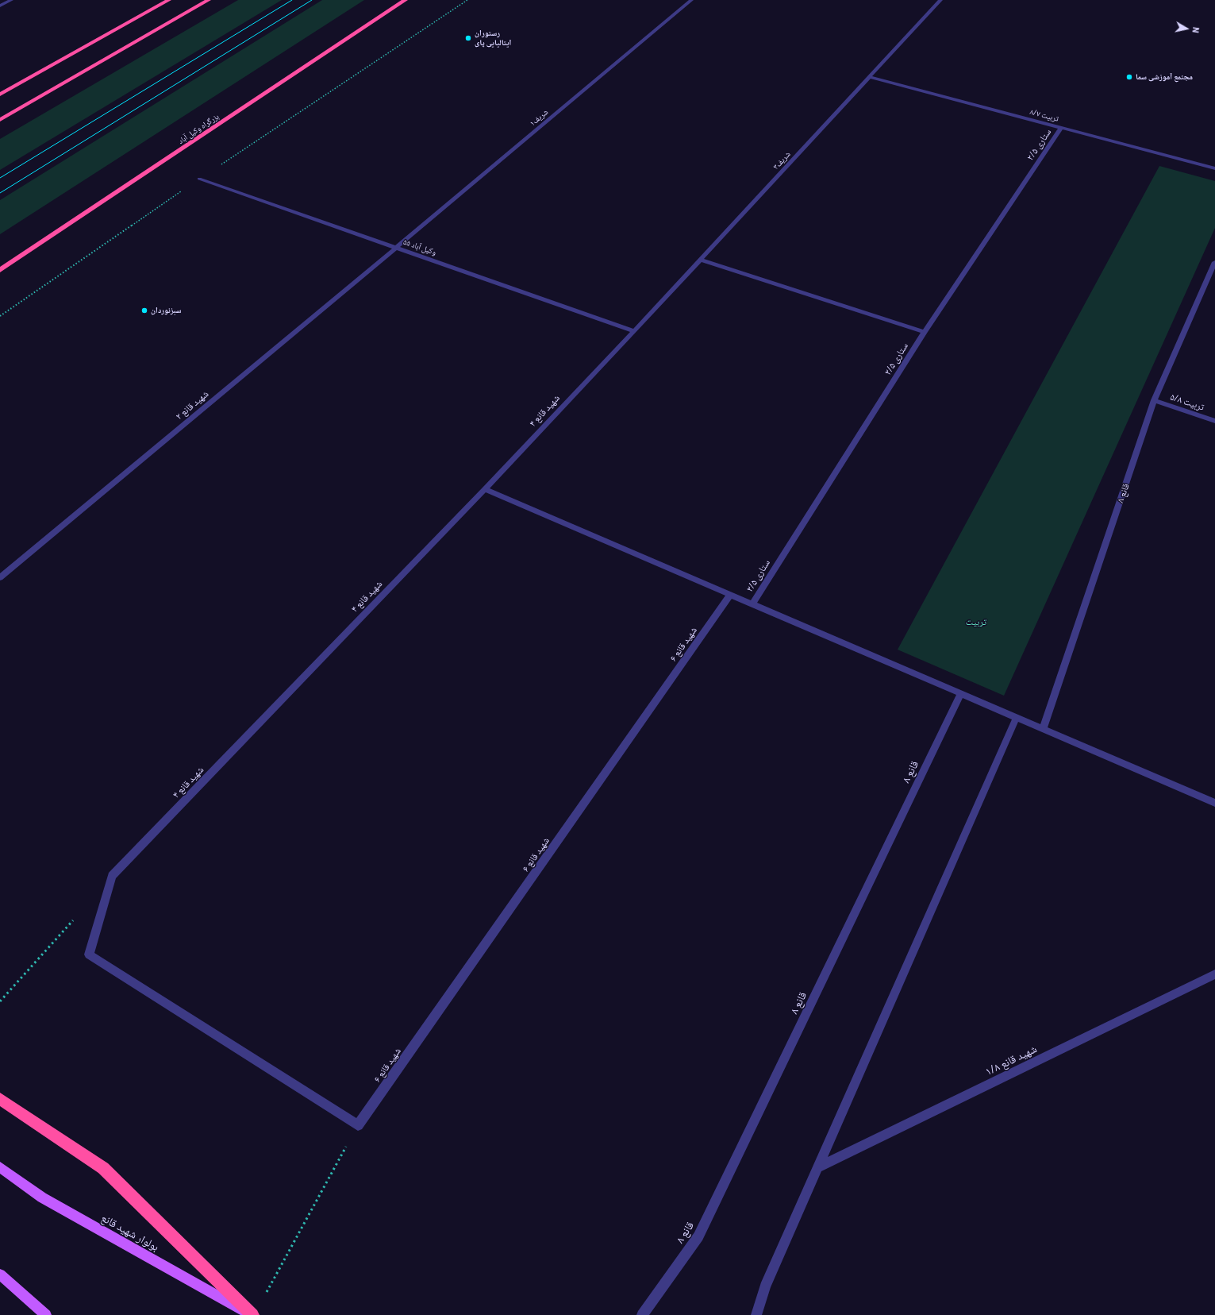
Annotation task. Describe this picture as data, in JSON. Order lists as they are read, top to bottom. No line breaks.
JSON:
{"streets":{"highway":["بزرگراه وکیل آباد"],"main road":["بولوار شهید قانع"],"street":["تربیت ۸/۷","شریف١","ستاری ۲/۵","شریف٣","۵۵ وکیل آباد","تربیت ۵/۸","شهید قانع ۲","شهید قانع ۴","قانع ۸","شهید قانع ۶","شهید قانع ۱/۸"]},"crossings":[["تربیت ۸/۷","ستاری ۲/۵"],["تربیت ۸/۷","شریف٣"],["شریف١","۵۵ وکیل آباد"],["شریف١","شهید قانع ۲"],["شریف٣","۵۵ وکیل آباد"],["شریف٣","شهید قانع ۴"],["۵۵ وکیل آباد","شهید قانع ۲"],["۵۵ وکیل آباد","شهید قانع ۴"],["تربیت ۵/۸","قانع ۸"],["شهید قانع ۴","شهید قانع ۶"]],"parks":["تربیت"],"places":["رستوران ایتالیایی پای","مجتمع آموزشی سما","سبزنوردان"],"north":"right"}
